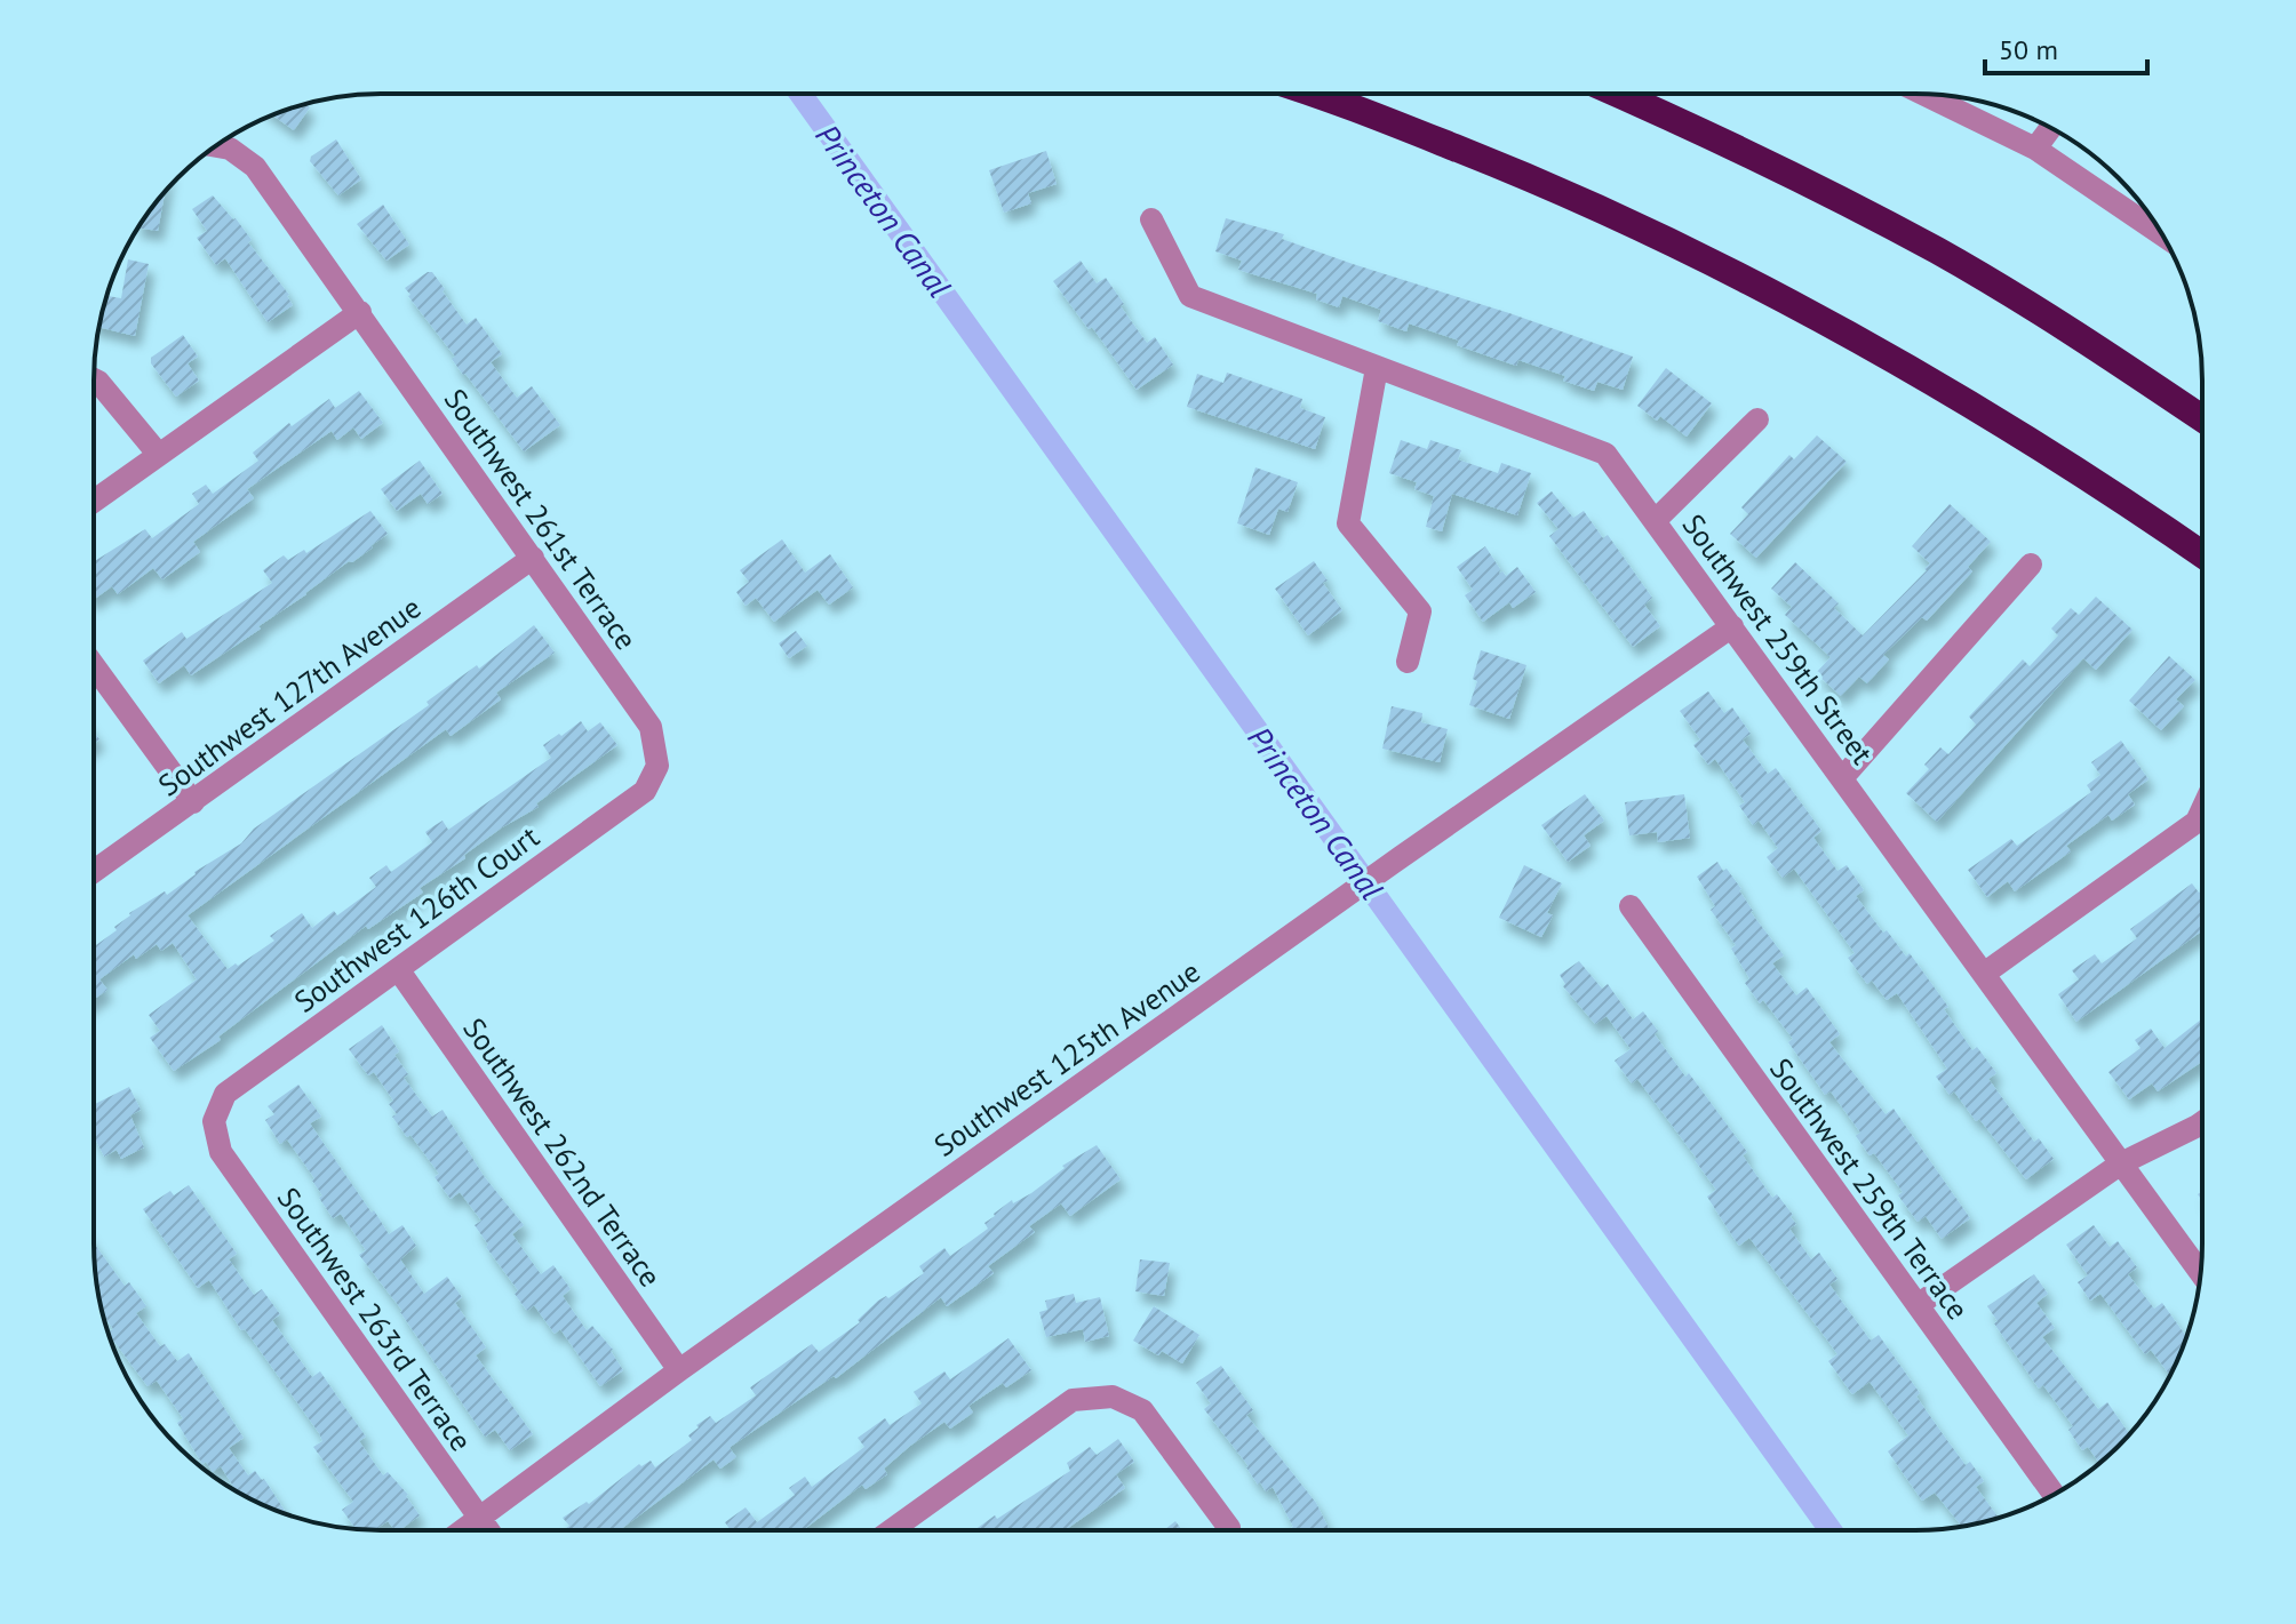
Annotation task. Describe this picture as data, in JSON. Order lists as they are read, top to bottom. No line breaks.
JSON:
{"streets":{"street":["Southwest 261st Terrace","Southwest 259th Street","Southwest 127th Avenue","Southwest 126th Court","Southwest 125th Avenue","Southwest 262nd Terrace","Southwest 259th Terrace","Southwest 263rd Terrace"]},"crossings":[["Southwest 261st Terrace","Southwest 127th Avenue"],["Southwest 261st Terrace","Southwest 126th Court"],["Southwest 259th Street","Southwest 125th Avenue"],["Southwest 126th Court","Southwest 262nd Terrace"],["Southwest 126th Court","Southwest 263rd Terrace"],["Southwest 125th Avenue","Southwest 262nd Terrace"],["Southwest 125th Avenue","Southwest 263rd Terrace"]],"water":["Princeton Canal"],"scale_bar":"50 m"}
